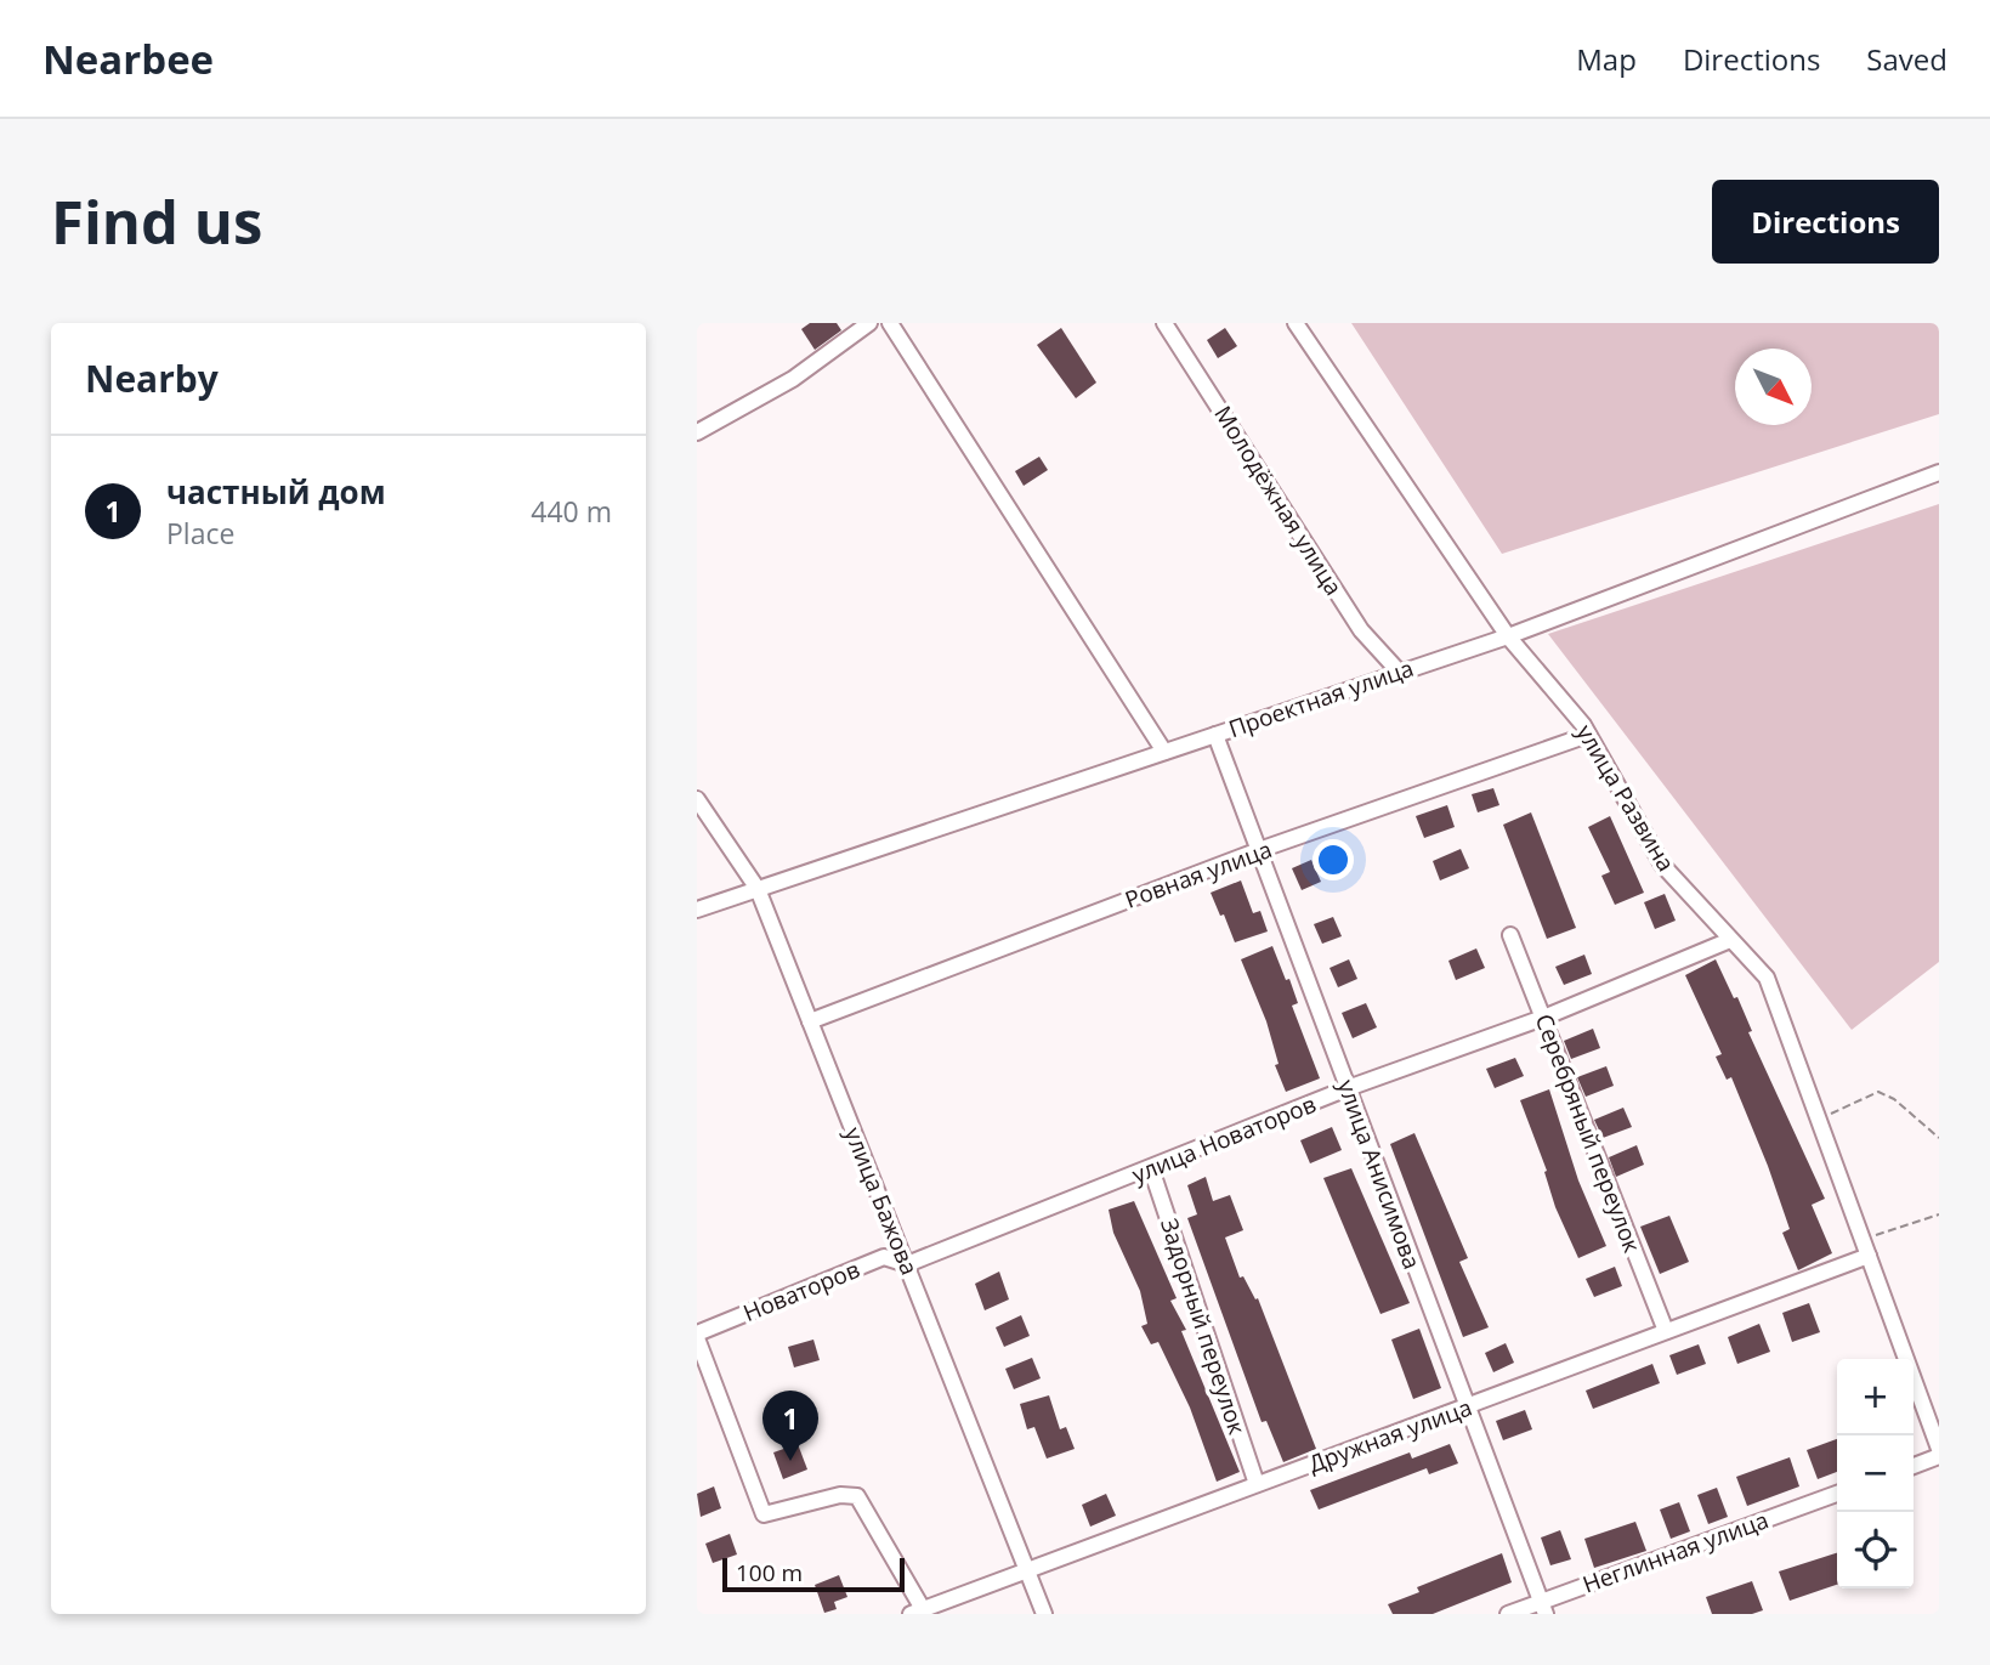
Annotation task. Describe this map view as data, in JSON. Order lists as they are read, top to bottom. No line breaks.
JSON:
{"streets":{"street":["Молодёжная улица","Проектная улица","улица Развина","Ровная улица","Серебряный переулок","улица Новаторов","улица Анисимова","улица Бажова","Новаторов","Задорный переулок","Дружная улица","Неглинная улица"]},"crossings":[["Молодёжная улица","Проектная улица"],["Проектная улица","улица Развина"],["Проектная улица","улица Анисимова"],["Проектная улица","улица Бажова"],["улица Развина","Ровная улица"],["улица Развина","улица Новаторов"],["улица Развина","Дружная улица"],["Ровная улица","улица Анисимова"],["Ровная улица","улица Бажова"],["Серебряный переулок","улица Новаторов"],["Серебряный переулок","Дружная улица"],["улица Новаторов","улица Анисимова"],["улица Новаторов","улица Бажова"],["улица Новаторов","Новаторов"],["улица Новаторов","Задорный переулок"],["улица Анисимова","Дружная улица"],["улица Анисимова","Неглинная улица"],["улица Бажова","Новаторов"],["улица Бажова","Дружная улица"],["Задорный переулок","Дружная улица"]],"scale_bar":"100 m","north":"bottom right","page":{"header":"Nearbee","nav":["Map","Directions","Saved"],"buttons":"Directions","title":"Find us","heading":"Nearby","list":[{"mark":"1","name":"частный дом","note":"Place","value":"440 m"}],"map_buttons":["+","−"],"pins":"1","scale":"100 m"}}
